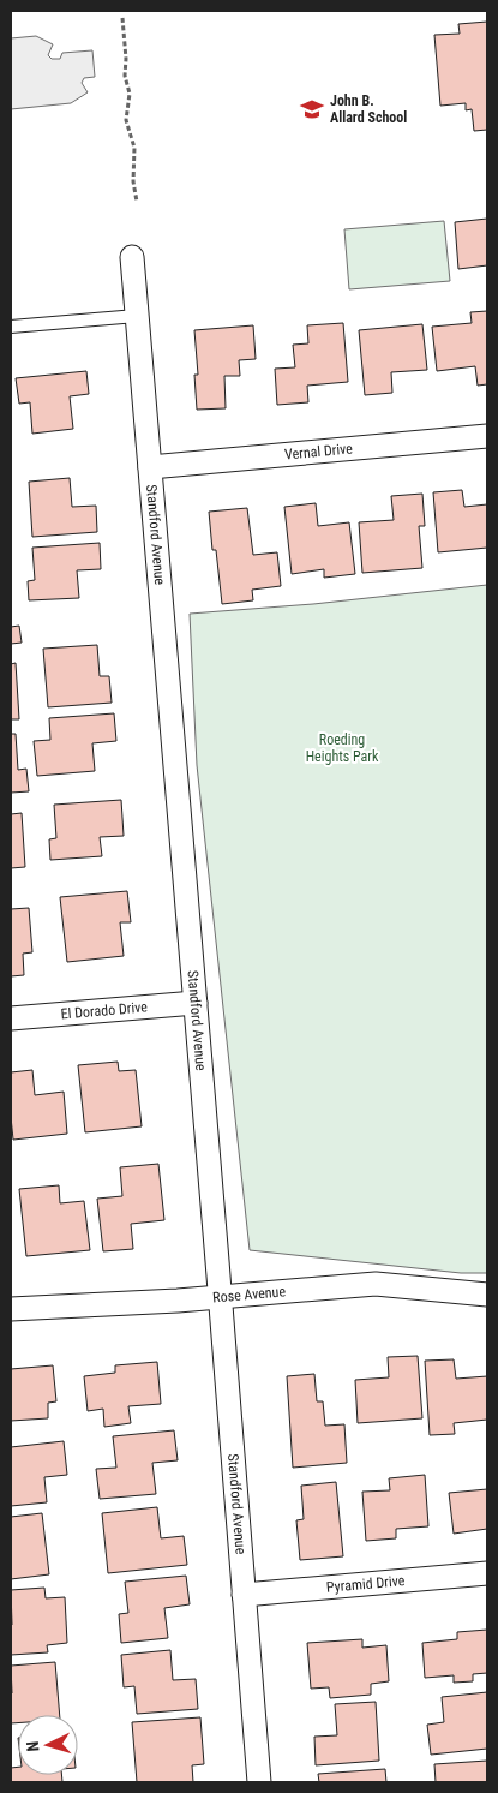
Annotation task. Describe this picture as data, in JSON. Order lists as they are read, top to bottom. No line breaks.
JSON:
{"streets":{"street":["Vernal Drive","Standford Avenue","El Dorado Drive","Rose Avenue","Pyramid Drive"]},"crossings":[["Vernal Drive","Standford Avenue"],["Standford Avenue","El Dorado Drive"],["Standford Avenue","Rose Avenue"],["Standford Avenue","Pyramid Drive"]],"parks":["Roeding Heights Park"],"places":{"school or university":["John B. Allard School"]},"north":"left"}
